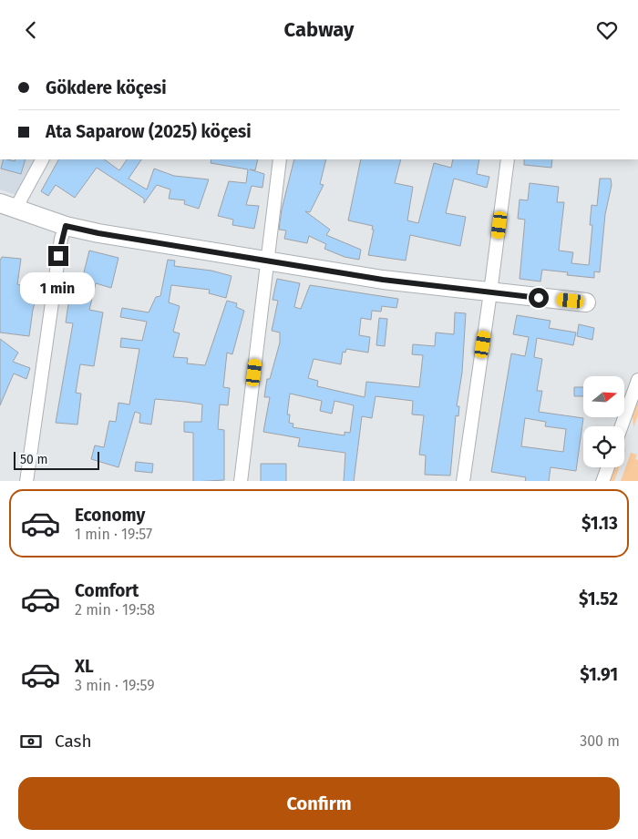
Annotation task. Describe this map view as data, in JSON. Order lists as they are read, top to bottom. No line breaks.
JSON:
{"scale_bar":"50 m","north":"right","page":{"header":"Cabway","banner":["Gökdere köçesi","Ata Saparow (2025) köçesi"],"bubble":"1 min","scale":"50 m","list":[{"name":"Economy","note":"1 min · 19:57","value":"$1.13"},{"name":"Comfort","note":"2 min · 19:58","value":"$1.52"},{"name":"XL","note":"3 min · 19:59","value":"$1.91"}],"pay":["Cash","300 m"],"buttons":"Confirm"}}
